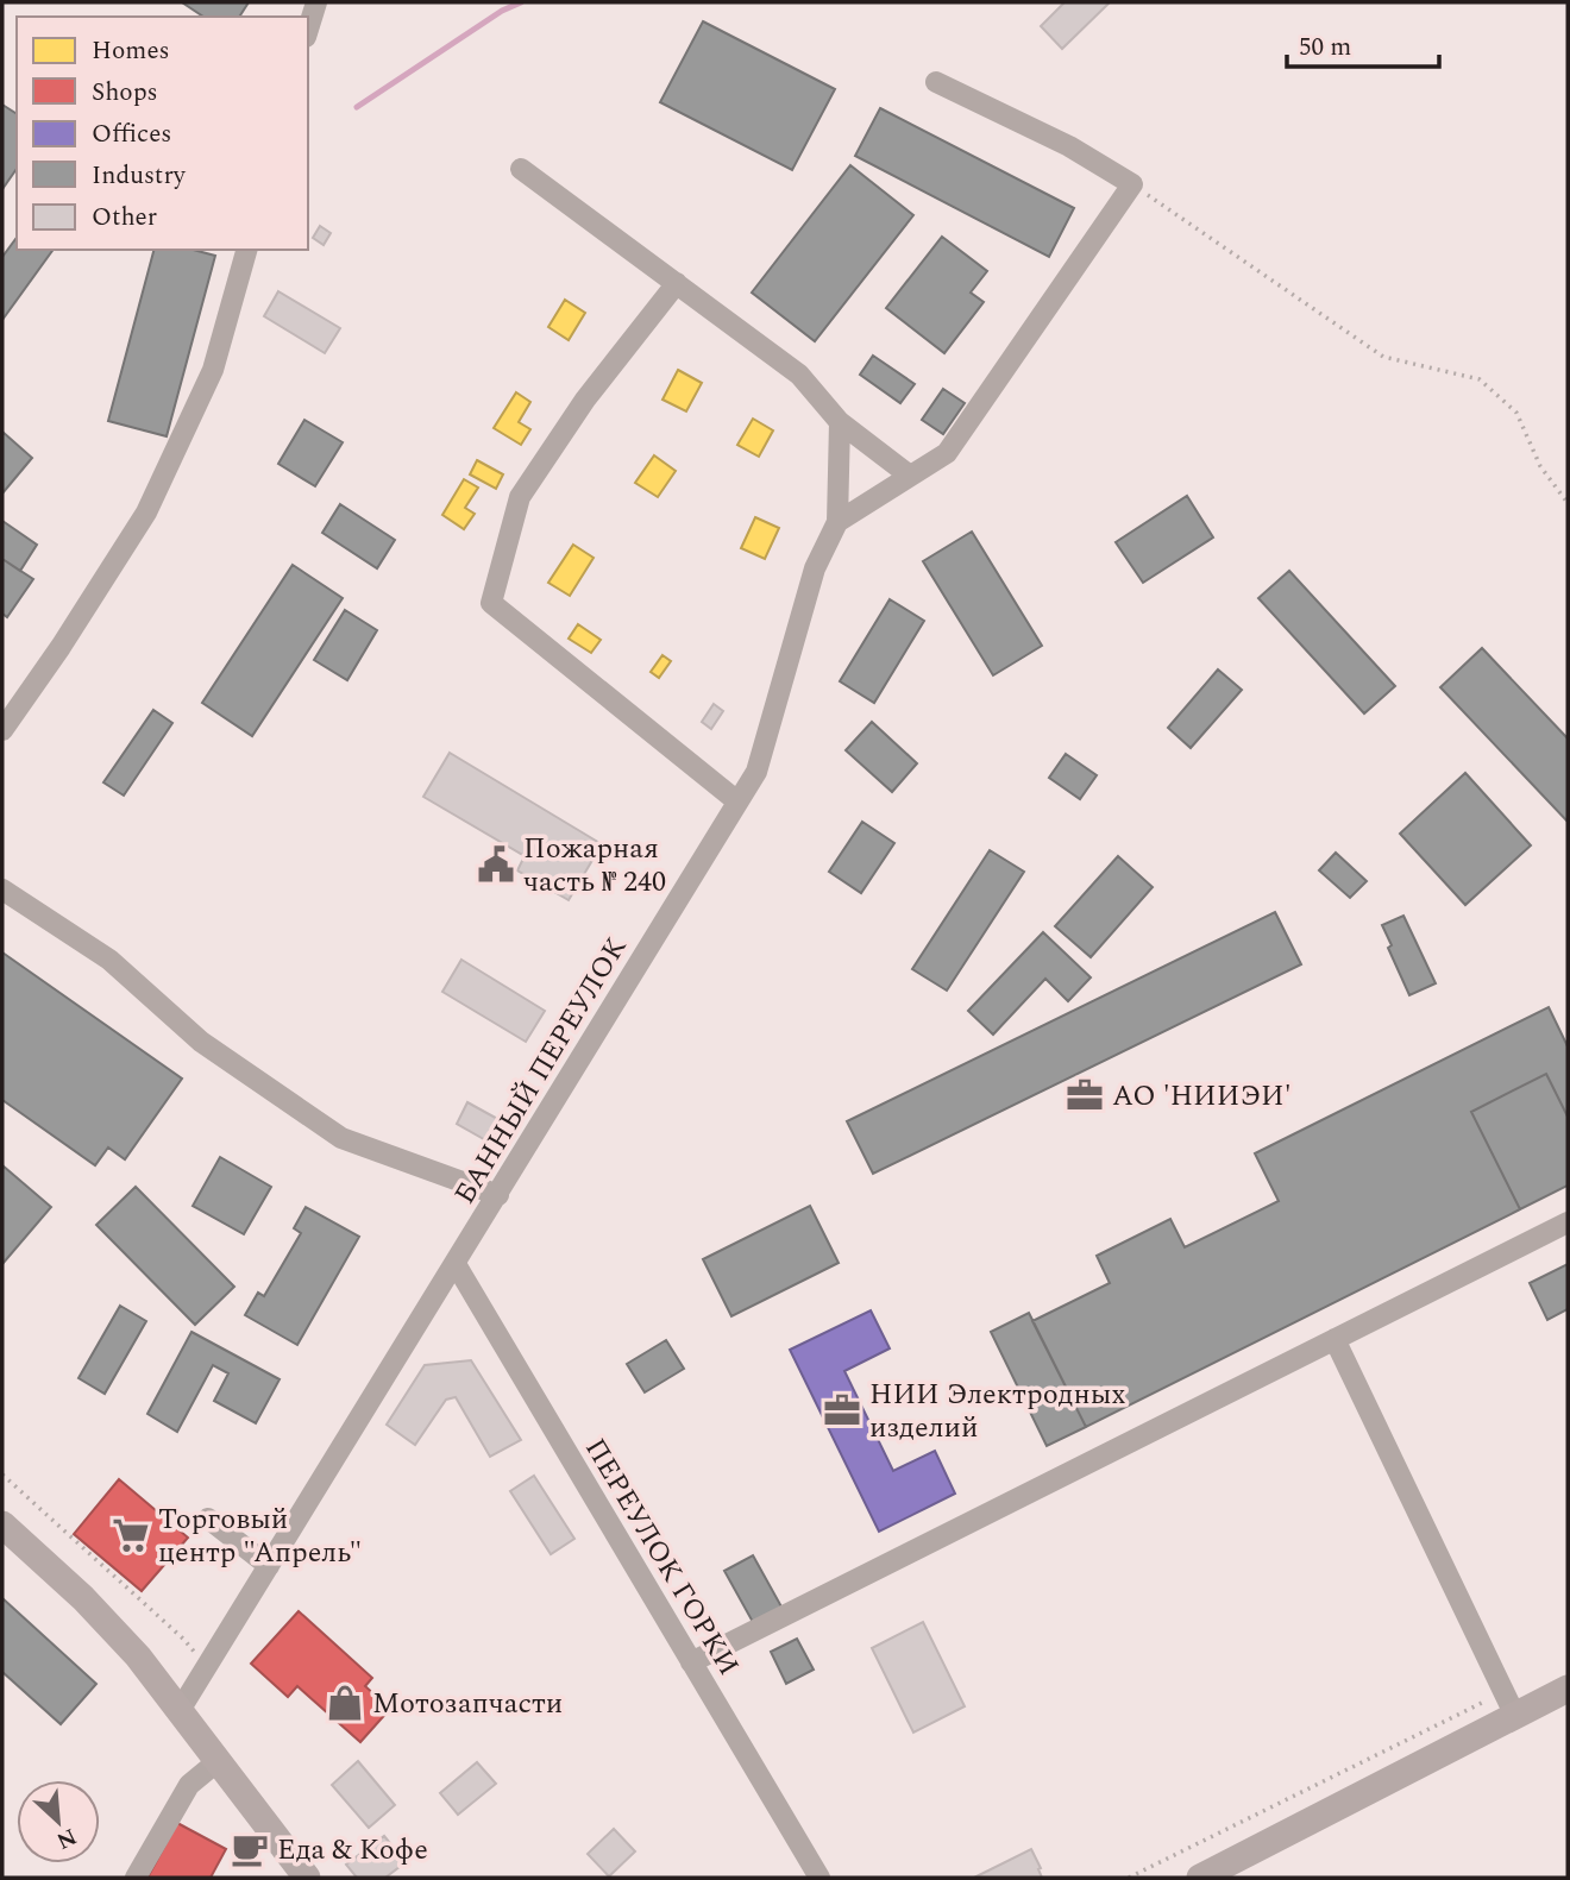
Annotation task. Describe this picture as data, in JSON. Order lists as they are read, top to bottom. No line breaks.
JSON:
{"streets":{"street":["БАННЫЙ ПЕРЕУЛОК","ПЕРЕУЛОК ГОРКИ"]},"crossings":[["БАННЫЙ ПЕРЕУЛОК","ПЕРЕУЛОК ГОРКИ"]],"places":{"public building":["Пожарная часть № 240"],"office":["АО 'НИИЭИ'","НИИ Электродных изделий"],"supermarket":["Торговый центр \"Апрель\""],"shop":["Мотозапчасти"],"cafe":["Еда & Кофе"]},"legend":["Homes","Shops","Offices","Industry","Other"],"scale_bar":"50 m","north":"bottom right"}
